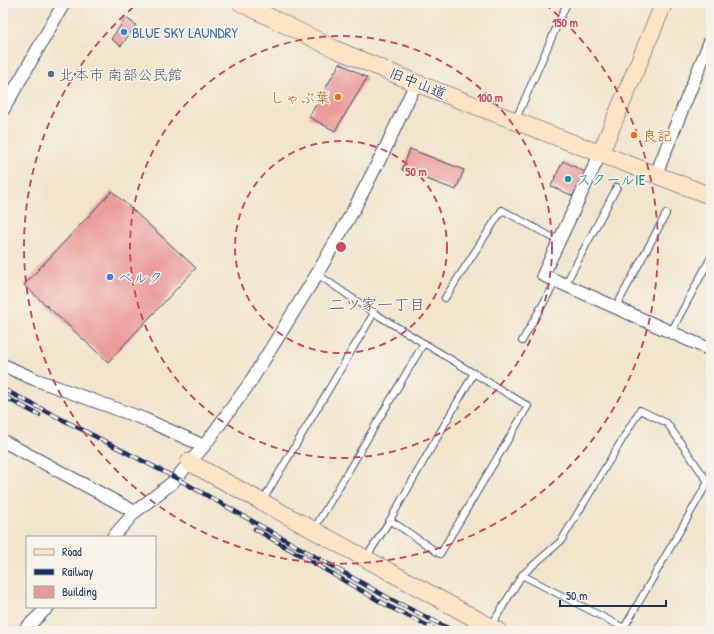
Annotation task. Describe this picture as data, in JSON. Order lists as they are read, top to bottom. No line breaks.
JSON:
{"streets":{"main road":["旧中山道"]},"districts":["二ツ家一丁目"],"places":["BLUE SKY LAUNDRY","北本市 南部公民館","しゃぶ葉","良記","スクールIE","ベルク"],"legend":["Road","Railway","Building"],"scale_bar":"50 m","rings":["150 m","100 m","50 m"]}
